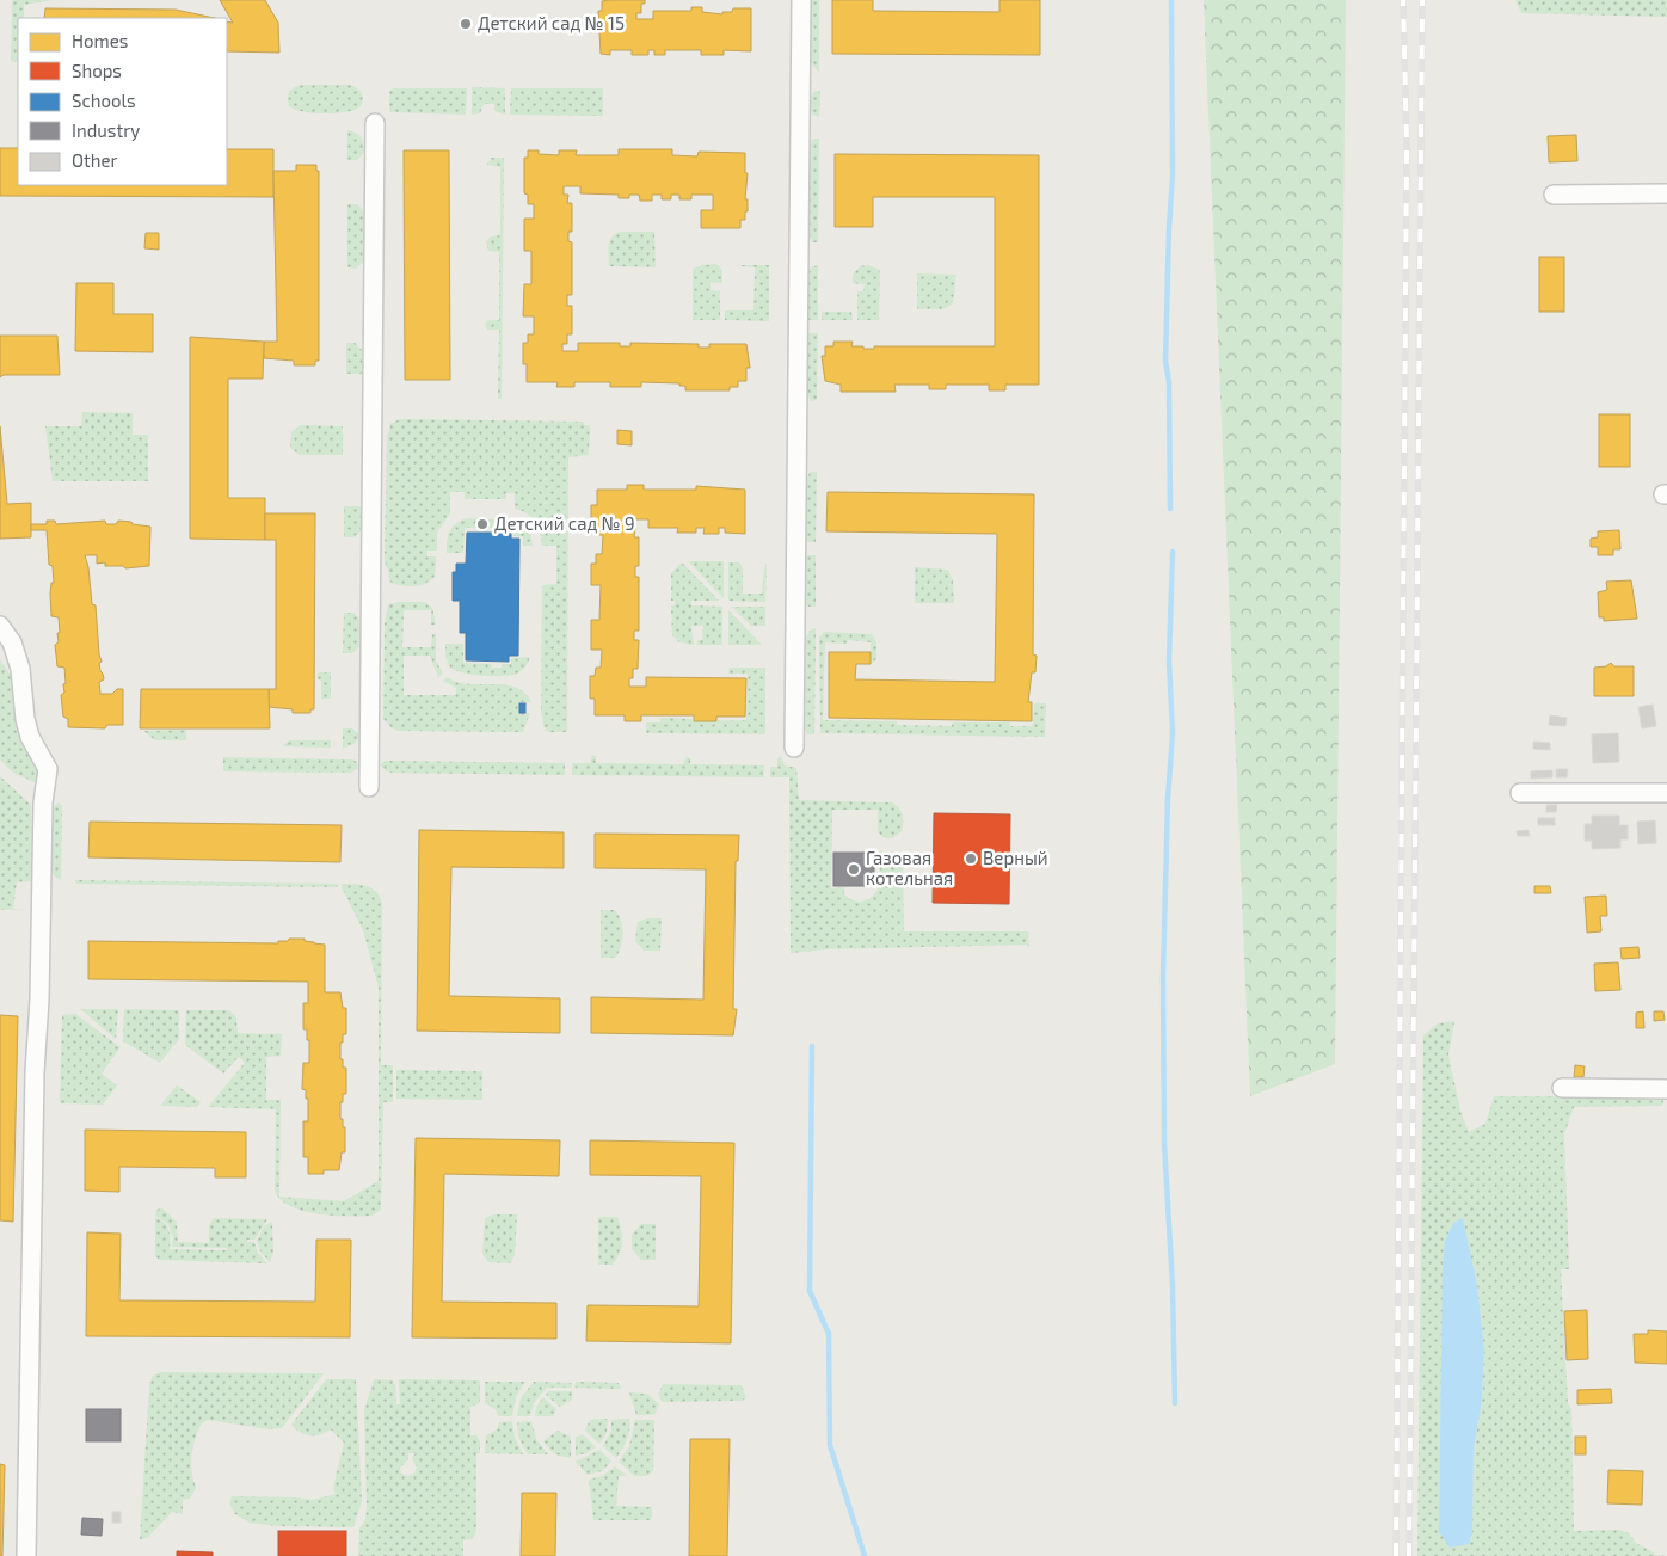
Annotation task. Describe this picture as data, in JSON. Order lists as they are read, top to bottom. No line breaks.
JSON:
{"places":["Детский сад № 15","Детский сад № 9","Верный","Газовая котельная"],"legend":["Homes","Shops","Schools","Industry","Other"]}
